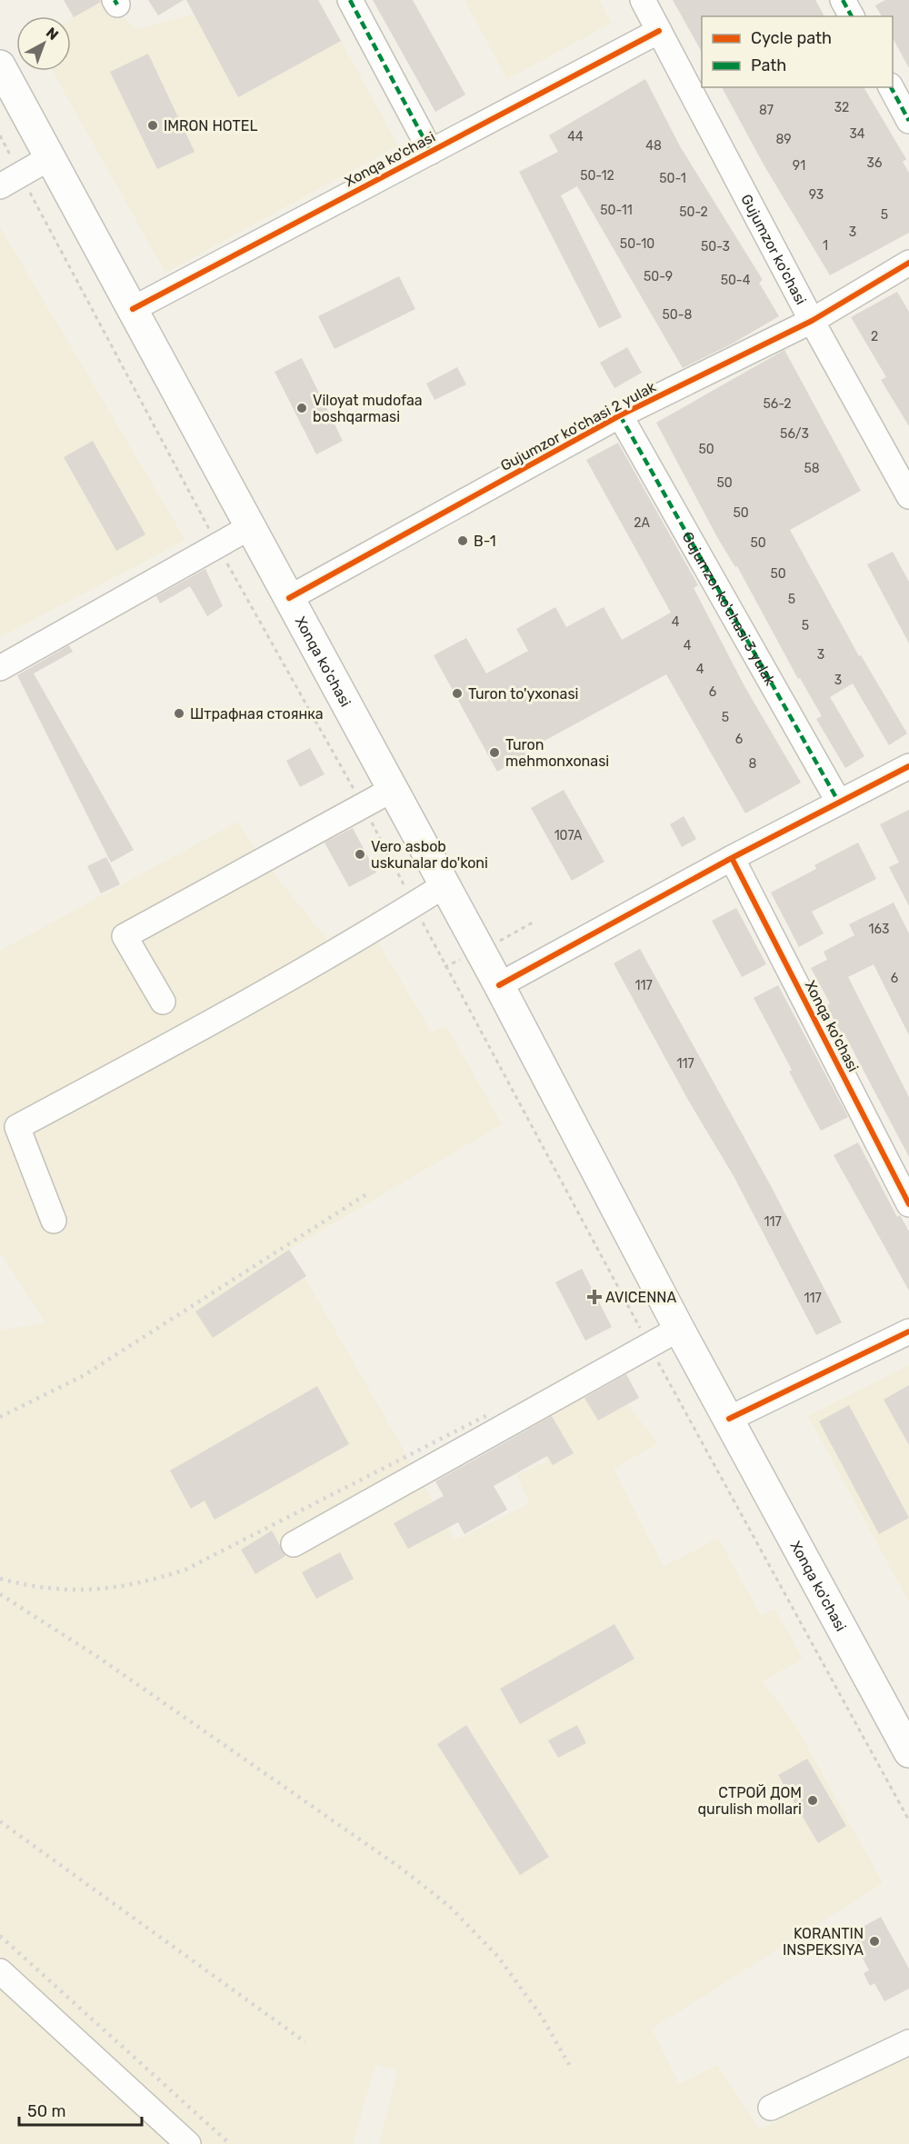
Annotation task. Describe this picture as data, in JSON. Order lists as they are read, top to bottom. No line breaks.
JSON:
{"streets":{"main road":["Xonqa ko'chasi"],"street":["Gujumzor ko'chasi","Gujumzor ko'chasi 2 yulak","Gujumzor ko'chasi 3 yulak"]},"crossings":[["Xonqa ko'chasi","Gujumzor ko'chasi"],["Xonqa ko'chasi","Gujumzor ko'chasi 2 yulak"],["Gujumzor ko'chasi","Gujumzor ko'chasi 2 yulak"],["Gujumzor ko'chasi 2 yulak","Gujumzor ko'chasi 3 yulak"]],"places":{"other":["IMRON HOTEL","Viloyat mudofaa boshqarmasi","В-1","Turon to'yxonasi","Штрафная стоянка","Turon mehmonxonasi","Vero asbob uskunalar do'koni","СТРОЙ ДОМ qurulish mollari","KORANTIN INSPEKSIYA"],"health":["AVICENNA"]},"house_numbers":["32","87","34","44","89","48","36","91","50-12","50-1","93","50-11","50-2","5","3","50-10","1","50-3","50-9","50-4","50-8","2","56-2","56/3","50","58","50","50","2A","50","50","5","4","5","4","3","4","3","6","5","6","8","107A","163","6","117","117","117","117"],"legend":["Cycle path","Path"],"scale_bar":"50 m","north":"top right"}
